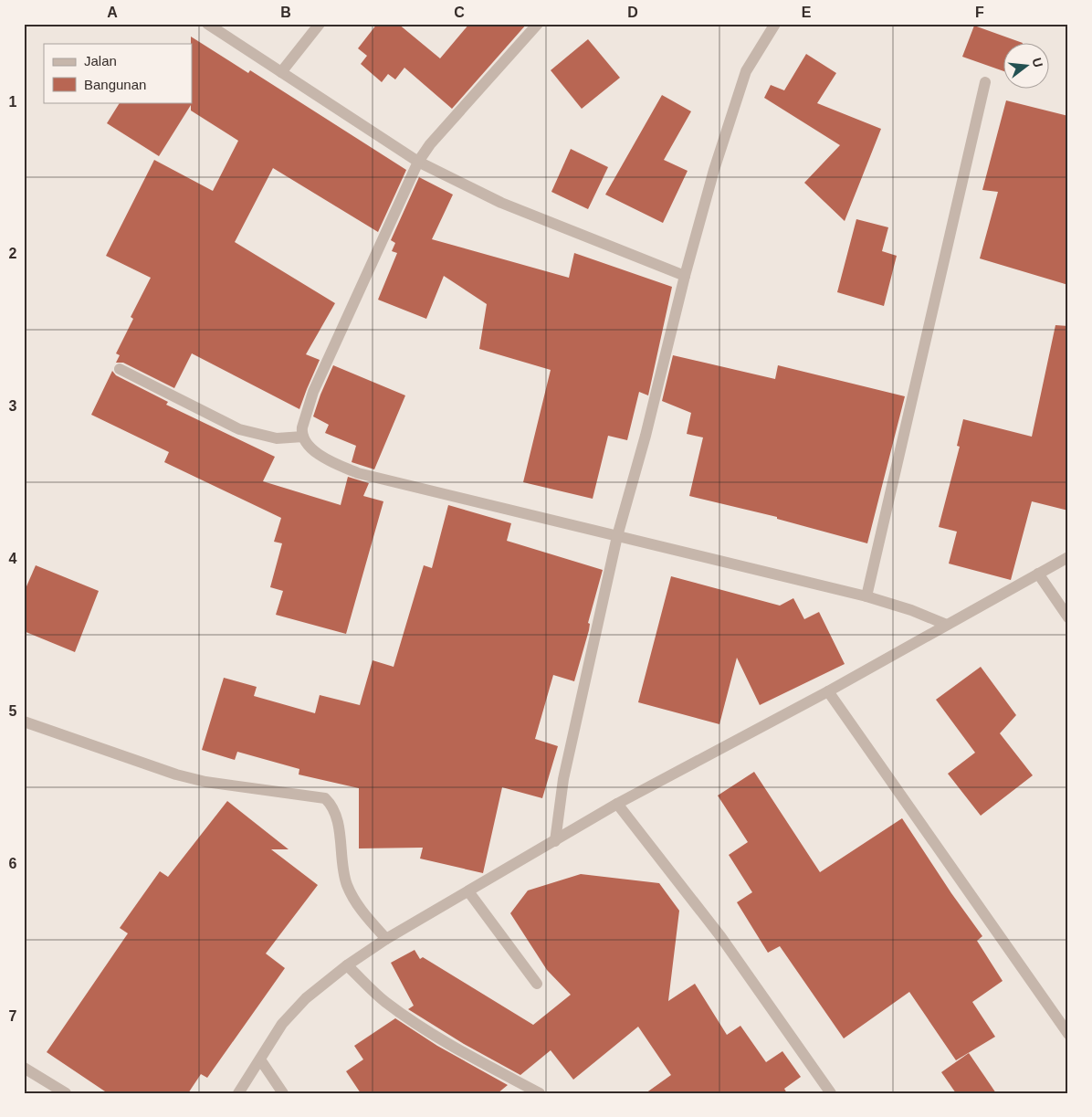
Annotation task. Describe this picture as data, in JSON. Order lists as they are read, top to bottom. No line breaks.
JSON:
{"legend":["Jalan","Bangunan"],"north":"right","grid":{"columns":["A","B","C","D","E","F"],"rows":["1","2","3","4","5","6","7"]}}
